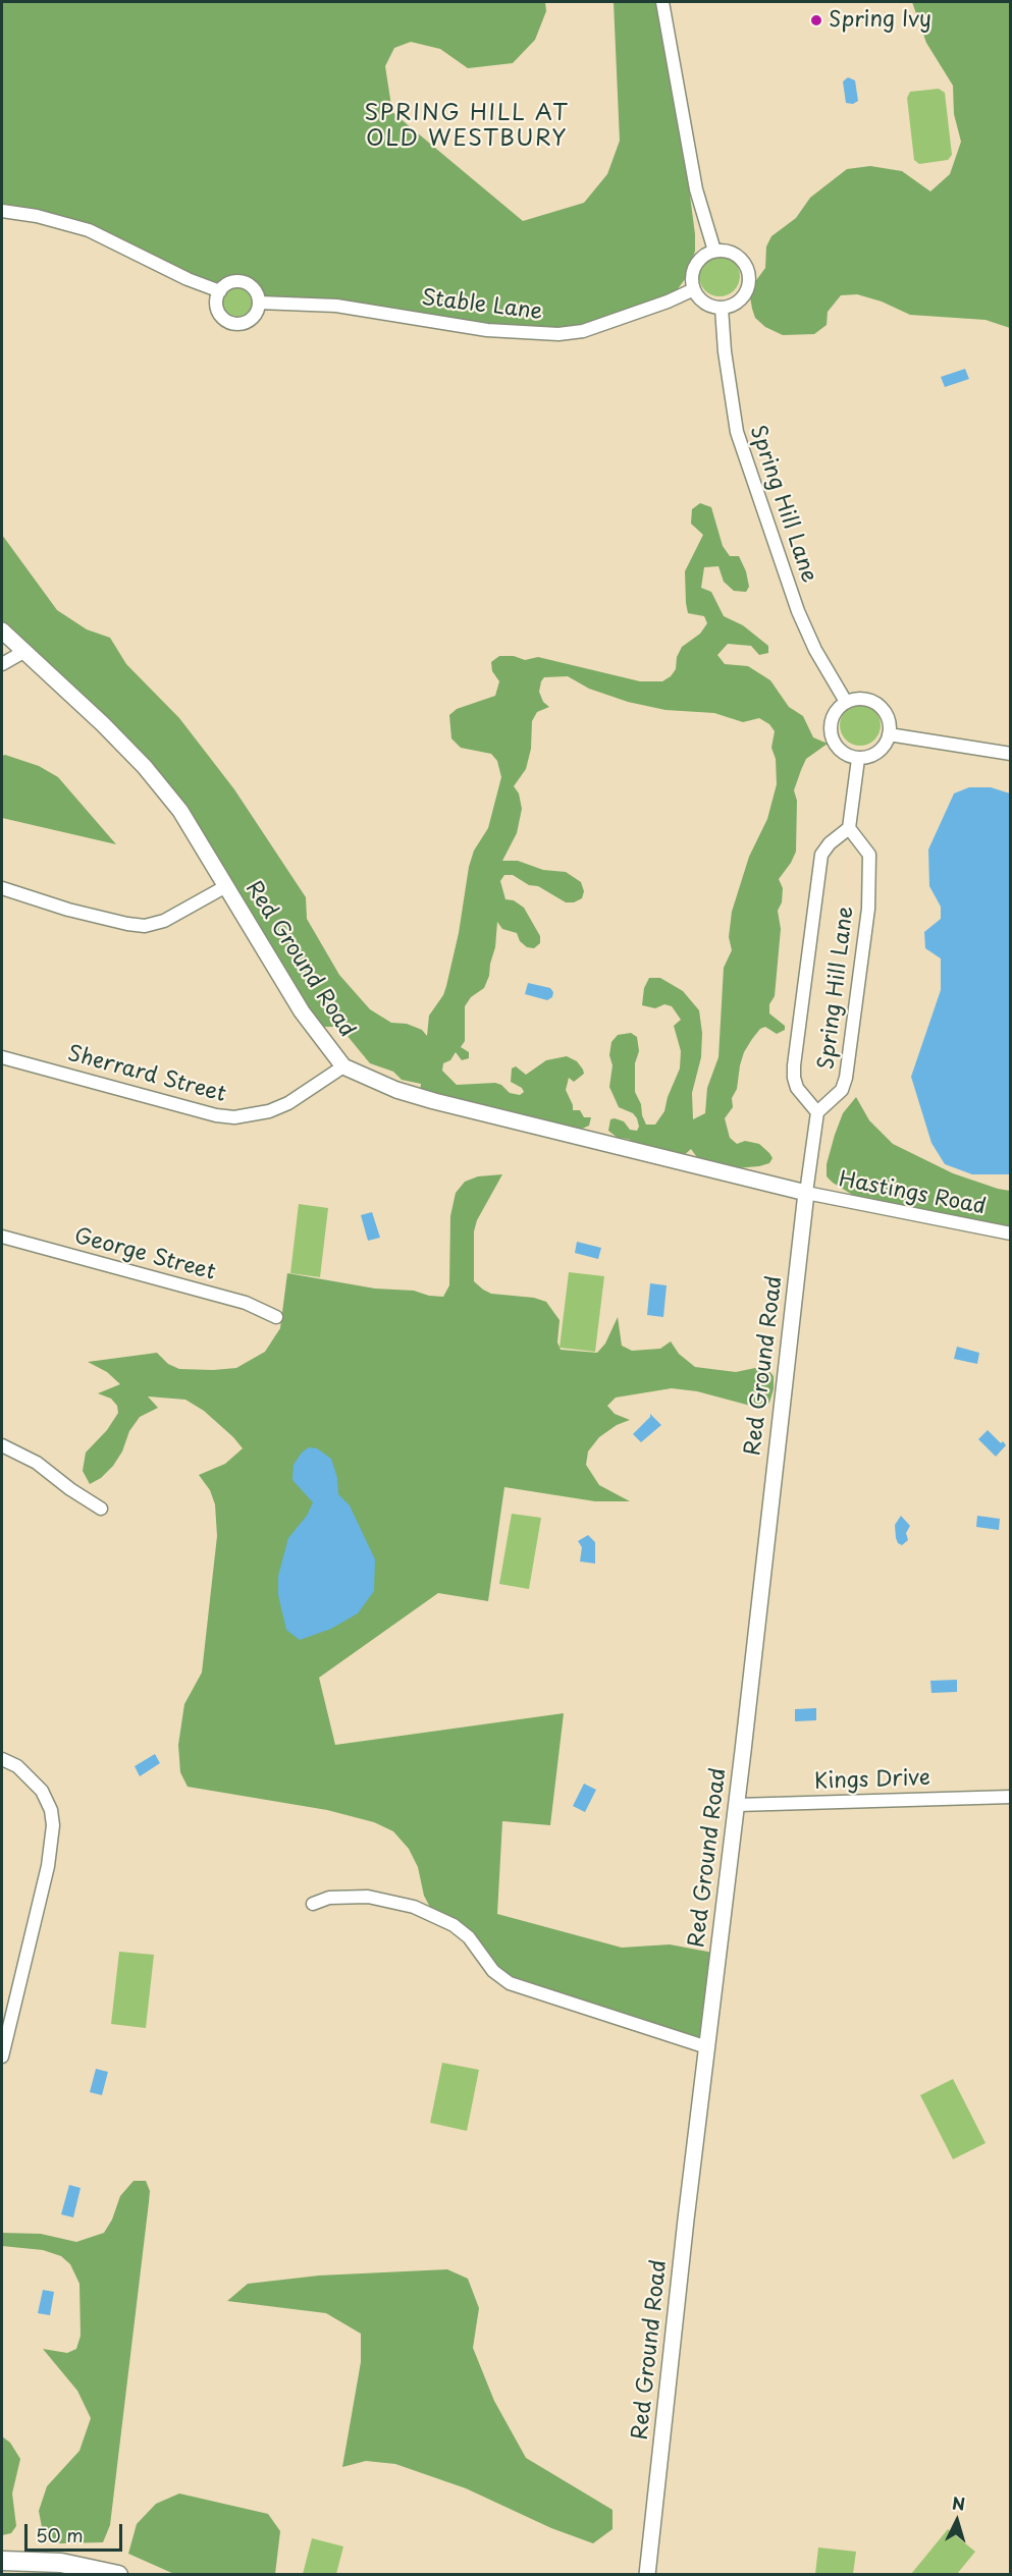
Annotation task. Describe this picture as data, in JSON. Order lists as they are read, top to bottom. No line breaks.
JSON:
{"streets":{"street":["Stable Lane","Spring Hill Lane","Red Ground Road","Sherrard Street","Hastings Road","George Street","Kings Drive"]},"crossings":[["Stable Lane","Spring Hill Lane"],["Red Ground Road","Sherrard Street"],["Red Ground Road","Hastings Road"],["Red Ground Road","Kings Drive"]],"districts":["SPRING HILL AT OLD WESTBURY"],"places":["Spring Ivy"],"scale_bar":"50 m","north":"top"}
